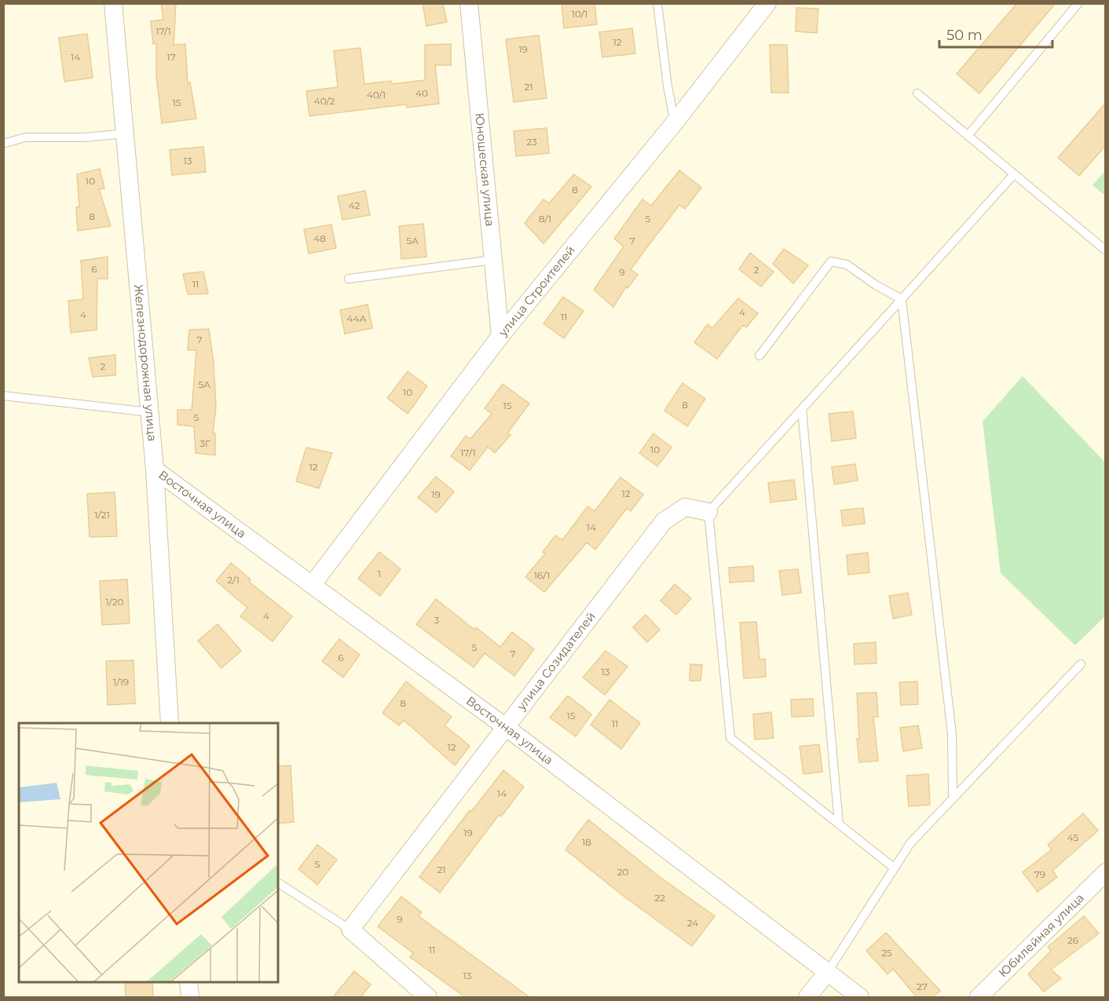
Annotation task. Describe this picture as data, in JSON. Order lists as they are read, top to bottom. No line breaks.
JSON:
{"streets":{"street":["Юношеская улица","улица Строителей","Железнодорожная улица","Восточная улица","улица Созидателей","Юбилейная улица"]},"crossings":[["Юношеская улица","улица Строителей"],["улица Строителей","Восточная улица"],["Железнодорожная улица","Восточная улица"],["Восточная улица","улица Созидателей"]],"house_numbers":["10/1","17/1","12","19","14","17","21","40","40/1","40/2","15","23","13","10","8","42","8","8/1","5","48","5А","7","6","2","9","11","4","4","11","44А","7","2","5А","10","8","15","5","3Г","10","17/1","12","12","19","1/21","14","1","16/1","2/1","1/20","4","3","5","7","6","13","1/19","8","15","11","12","14","19","45","18","5","21","20","79","22","9","24","26","11","25","13","27"],"scale_bar":"50 m"}
